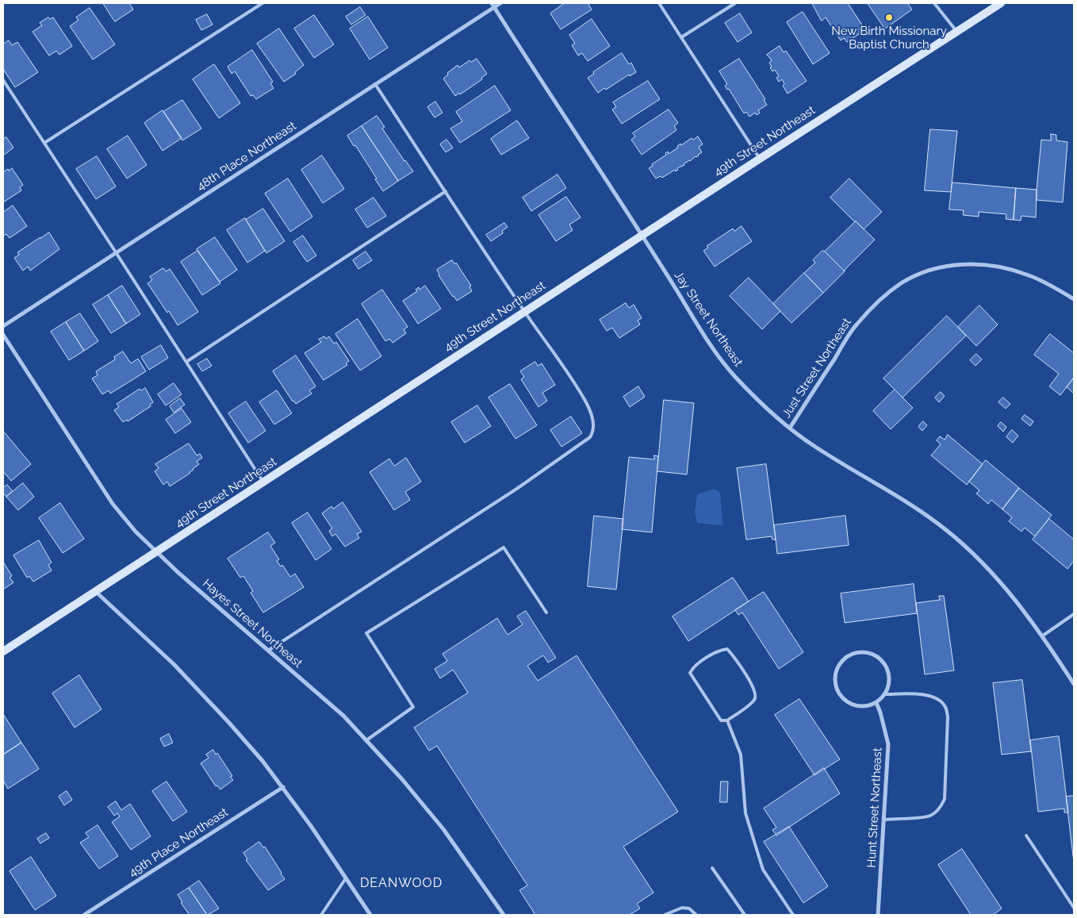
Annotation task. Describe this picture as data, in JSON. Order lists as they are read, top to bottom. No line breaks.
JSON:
{"streets":{"street":["49th Street Northeast","48th Place Northeast","Jay Street Northeast","Just Street Northeast","Hayes Street Northeast","Hunt Street Northeast","49th Place Northeast"]},"crossings":[["49th Street Northeast","Jay Street Northeast"],["49th Street Northeast","Hayes Street Northeast"],["48th Place Northeast","Jay Street Northeast"],["Jay Street Northeast","Just Street Northeast"]],"districts":["DEANWOOD"],"places":["New Birth Missionary Baptist Church"]}
